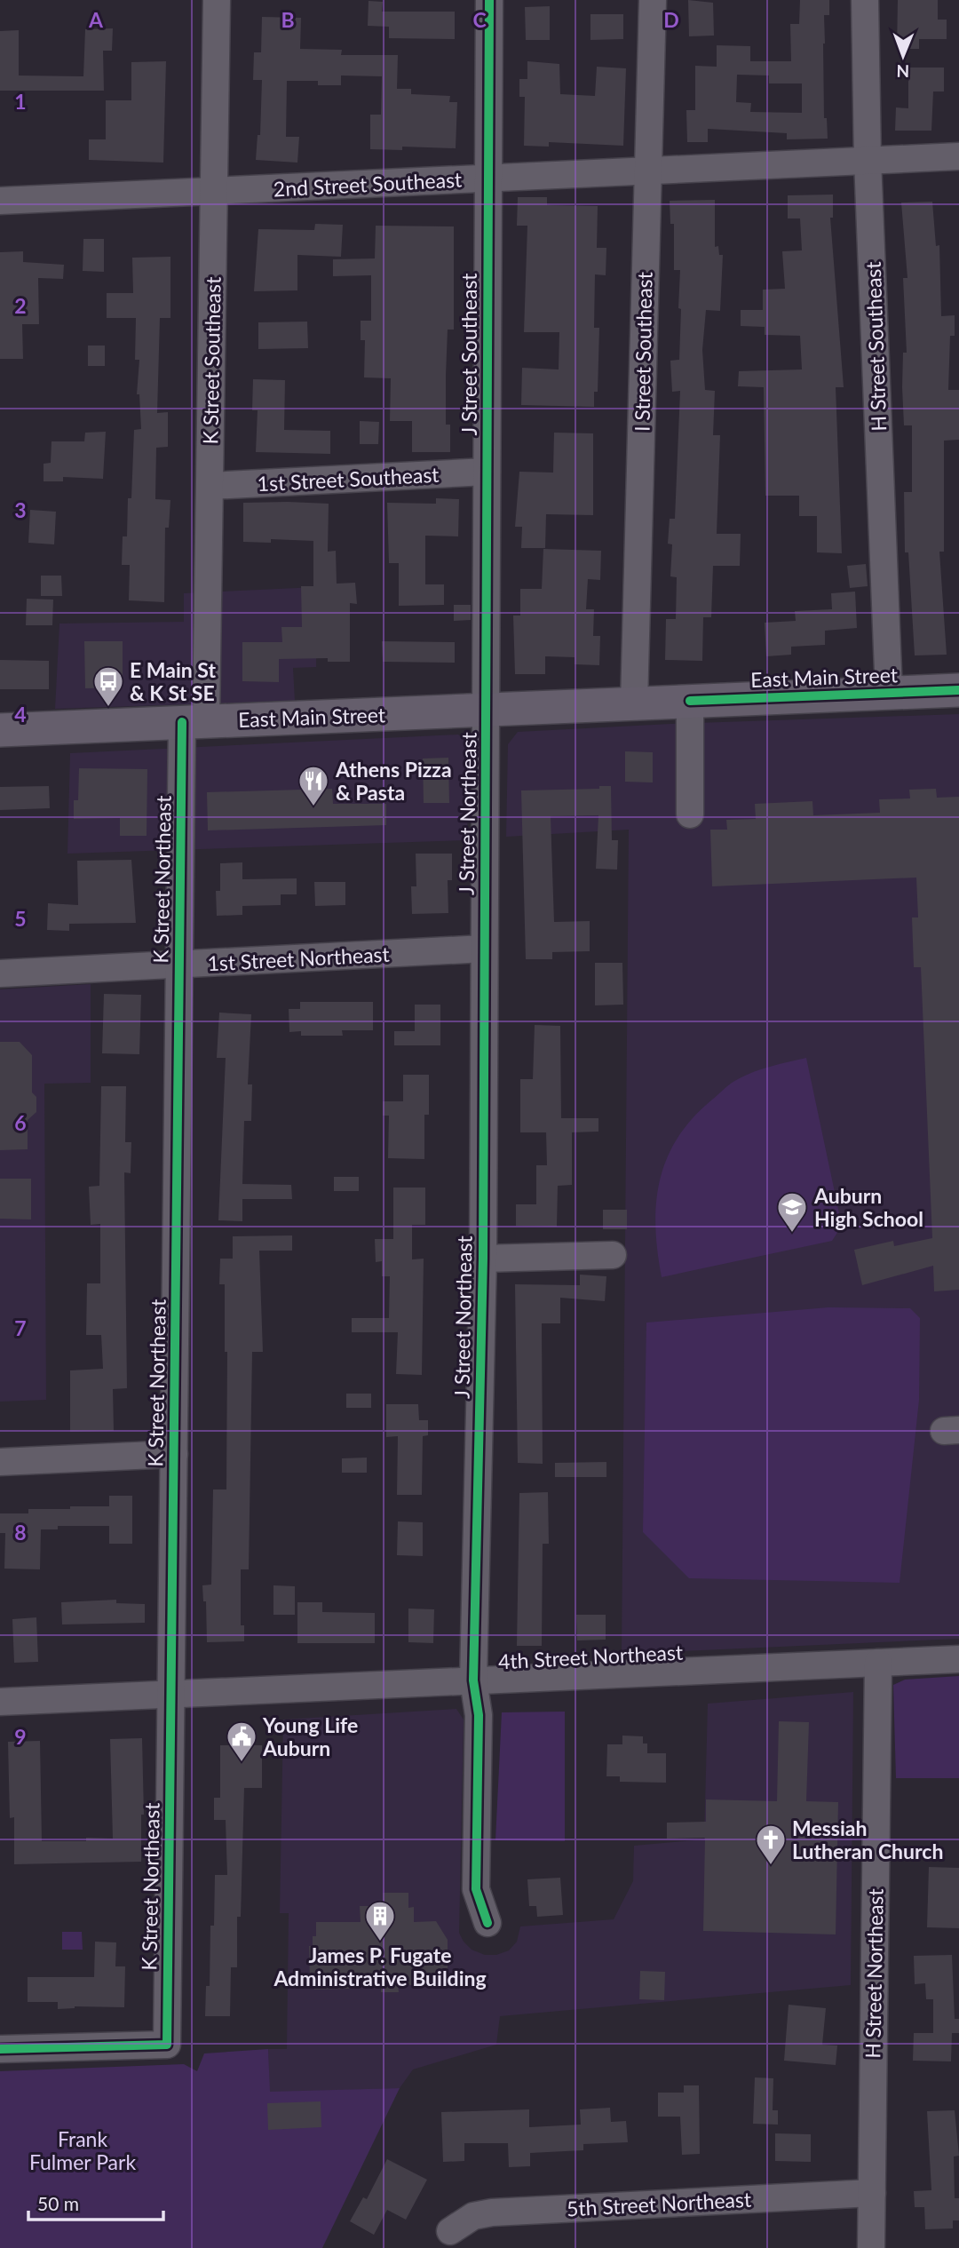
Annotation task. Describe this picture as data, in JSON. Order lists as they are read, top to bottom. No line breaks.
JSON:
{"streets":{"main road":["East Main Street"],"street":["2nd Street Southeast","H Street Southeast","I Street Southeast","J Street Southeast","K Street Southeast","1st Street Southeast","J Street Northeast","K Street Northeast","1st Street Northeast","4th Street Northeast","H Street Northeast","5th Street Northeast"]},"crossings":[["2nd Street Southeast","H Street Southeast"],["2nd Street Southeast","I Street Southeast"],["2nd Street Southeast","J Street Southeast"],["2nd Street Southeast","K Street Southeast"],["H Street Southeast","East Main Street"],["I Street Southeast","East Main Street"],["J Street Southeast","1st Street Southeast"],["J Street Southeast","East Main Street"],["J Street Southeast","J Street Northeast"],["K Street Southeast","1st Street Southeast"],["K Street Southeast","East Main Street"],["K Street Southeast","K Street Northeast"],["East Main Street","J Street Northeast"],["East Main Street","K Street Northeast"],["J Street Northeast","1st Street Northeast"],["J Street Northeast","4th Street Northeast"],["K Street Northeast","1st Street Northeast"],["K Street Northeast","4th Street Northeast"],["4th Street Northeast","H Street Northeast"],["H Street Northeast","5th Street Northeast"]],"parks":["Frank Fulmer Park"],"places":{"bus stop":["E Main St & K St SE"],"restaurant":["Athens Pizza & Pasta"],"school or university":["Auburn High School"],"public building":["Young Life Auburn"],"church":["Messiah Lutheran Church"],"building":["James P. Fugate Administrative Building"]},"scale_bar":"50 m","north":"bottom","grid":{"columns":["A","B","C","D"],"rows":["1","2","3","4","5","6","7","8","9"]}}
